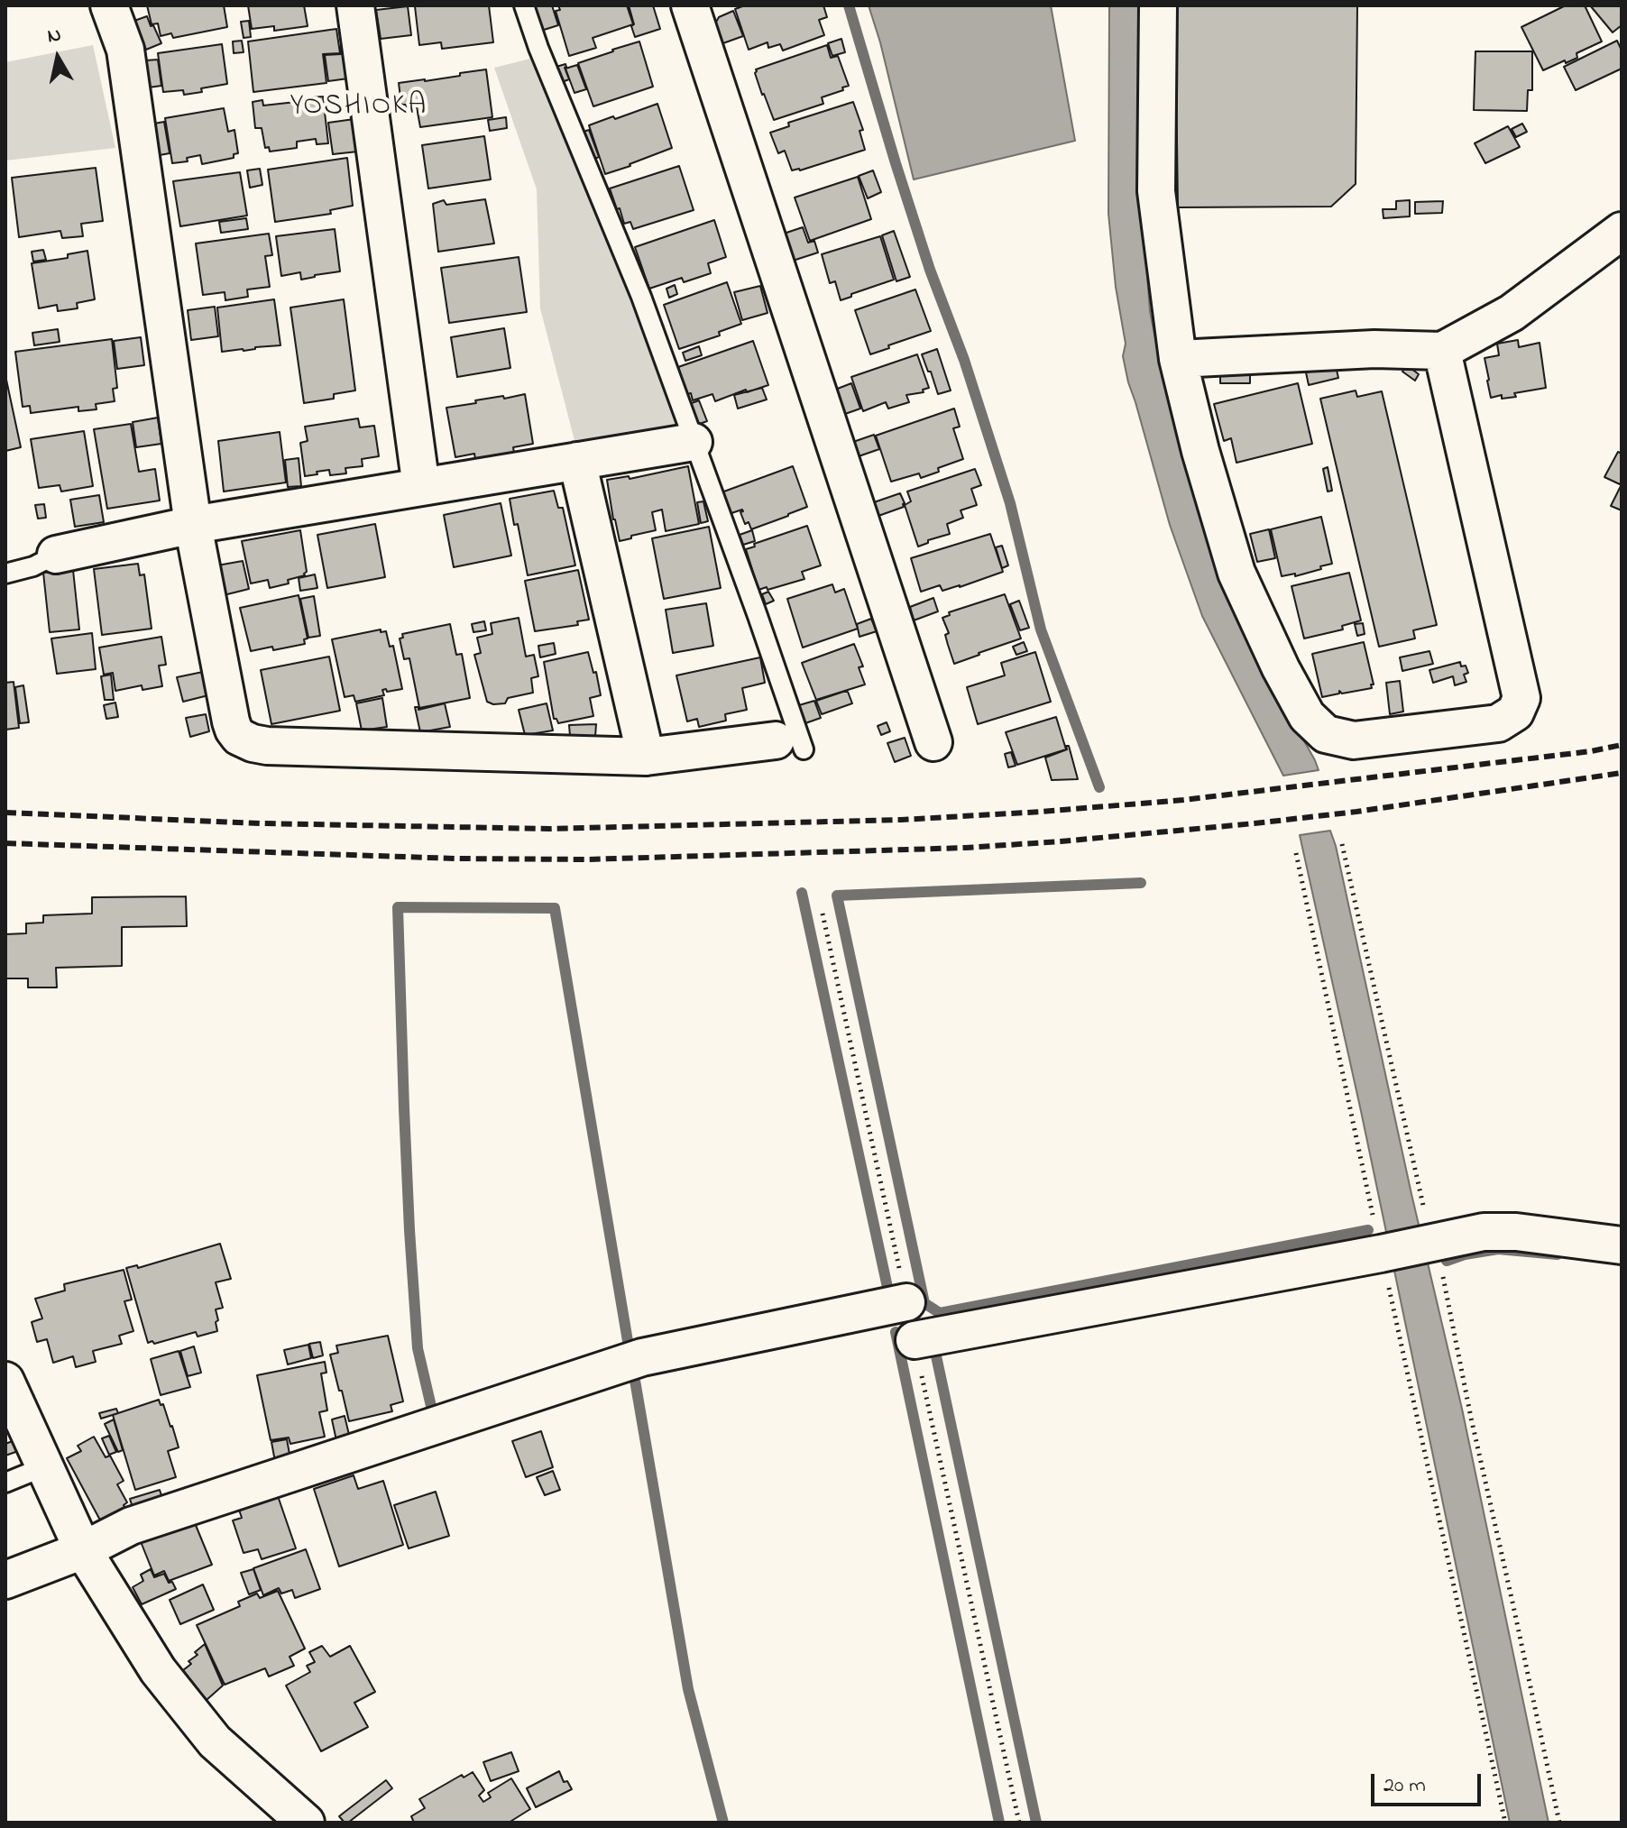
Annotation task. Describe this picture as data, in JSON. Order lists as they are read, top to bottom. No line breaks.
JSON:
{"districts":["YOSHIOKA"],"scale_bar":"20 m","north":"top"}
